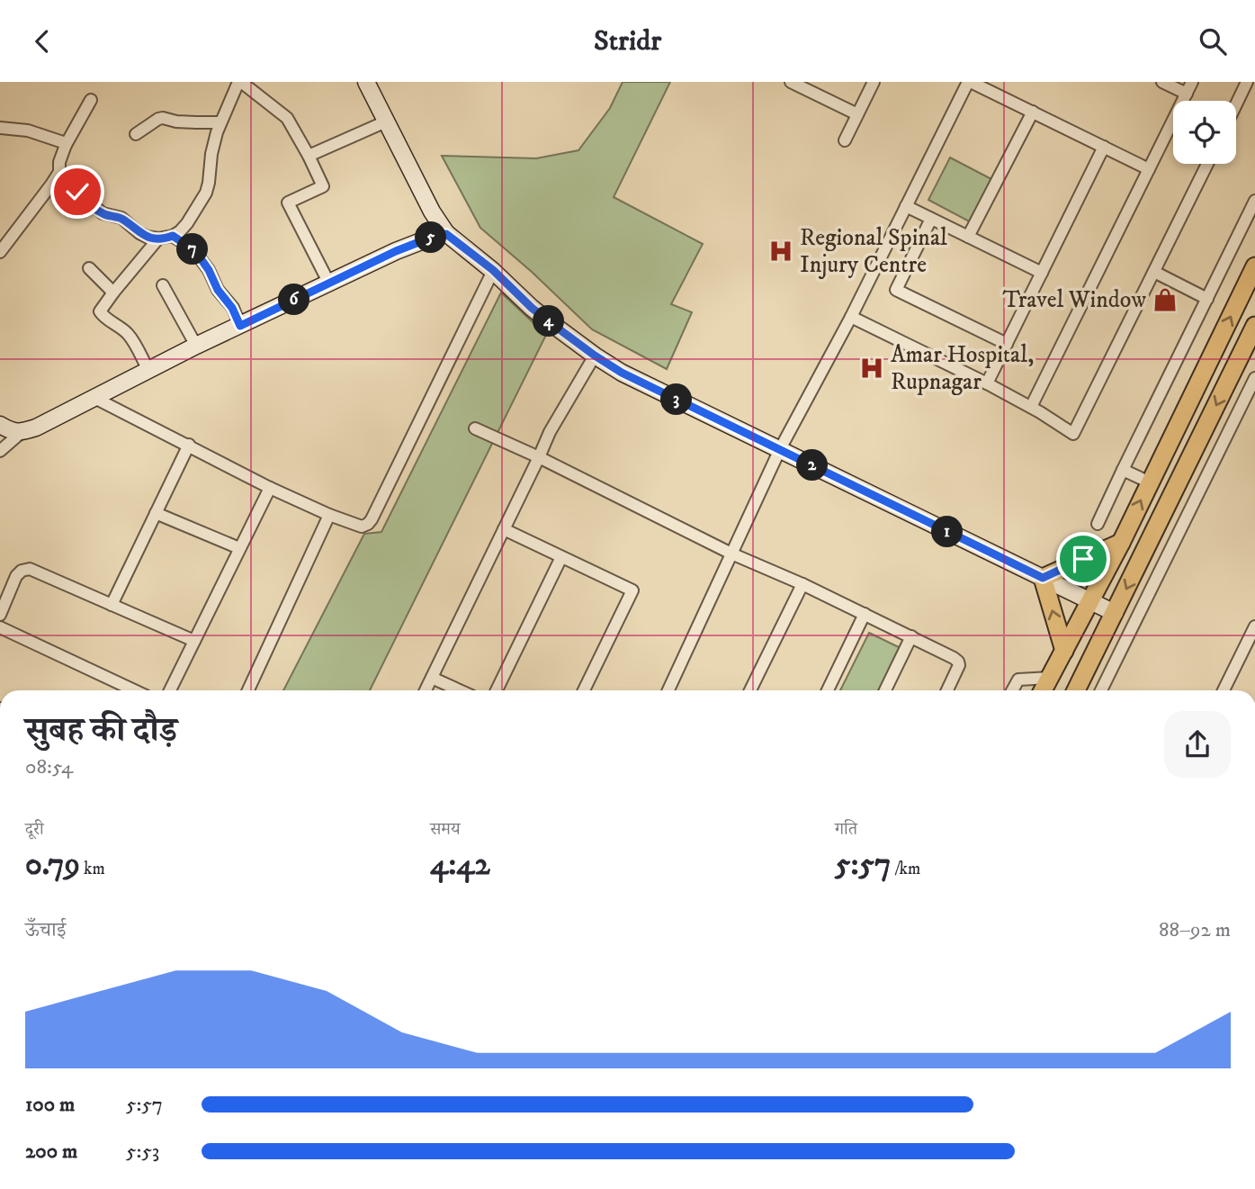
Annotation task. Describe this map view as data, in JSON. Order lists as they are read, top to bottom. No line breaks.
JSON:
{"places":{"hospital":["Regional Spinal Injury Centre","Amar Hospital, Rupnagar"],"shop":["Travel Window"]},"page":{"header":"Stridr","pins":["5","7","6","4","3","2","1"],"heading":["सुबह की दौड़","08:54"],"stats":[["दूरी","0.79 km"],["समय","4:42"],["गति","5:57 /km"]],"chart":["ऊँचाई","88–92 m"],"list":[{"name":"100 m","note":"5:57"},{"name":"200 m","note":"5:53"}]}}
